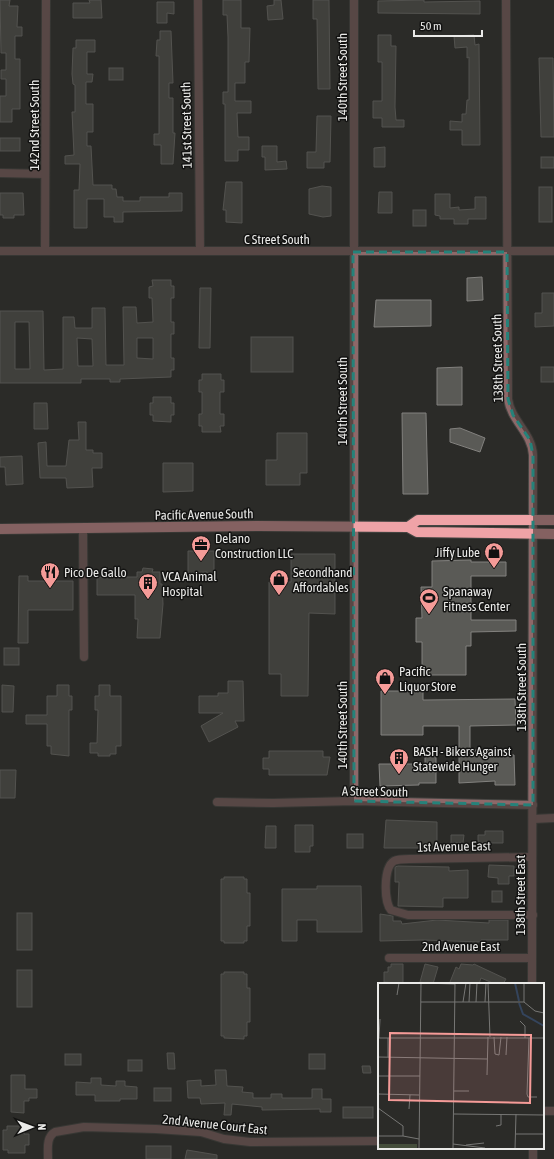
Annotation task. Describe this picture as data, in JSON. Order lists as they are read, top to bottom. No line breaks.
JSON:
{"streets":{"main road":["Pacific Avenue South"],"street":["140th Street South","142nd Street South","141st Street South","C Street South","138th Street South","A Street South","1st Avenue East","138th Street East","2nd Avenue East","2nd Avenue Court East"]},"crossings":[["140th Street South","C Street South"],["140th Street South","Pacific Avenue South"],["140th Street South","A Street South"],["142nd Street South","C Street South"],["141st Street South","C Street South"],["C Street South","138th Street South"],["138th Street South","Pacific Avenue South"],["138th Street South","A Street South"],["138th Street South","138th Street East"],["A Street South","138th Street East"],["1st Avenue East","138th Street East"],["138th Street East","2nd Avenue East"]],"places":{"office":["Delano Construction LLC"],"shop":["Jiffy Lube","Secondhand Affordables","Pacific Liquor Store"],"restaurant":["Pico De Gallo"],"building":["VCA Animal Hospital","BASH - Bikers Against Statewide Hunger"],"sports":["Spanaway Fitness Center"]},"scale_bar":"50 m","north":"right"}
